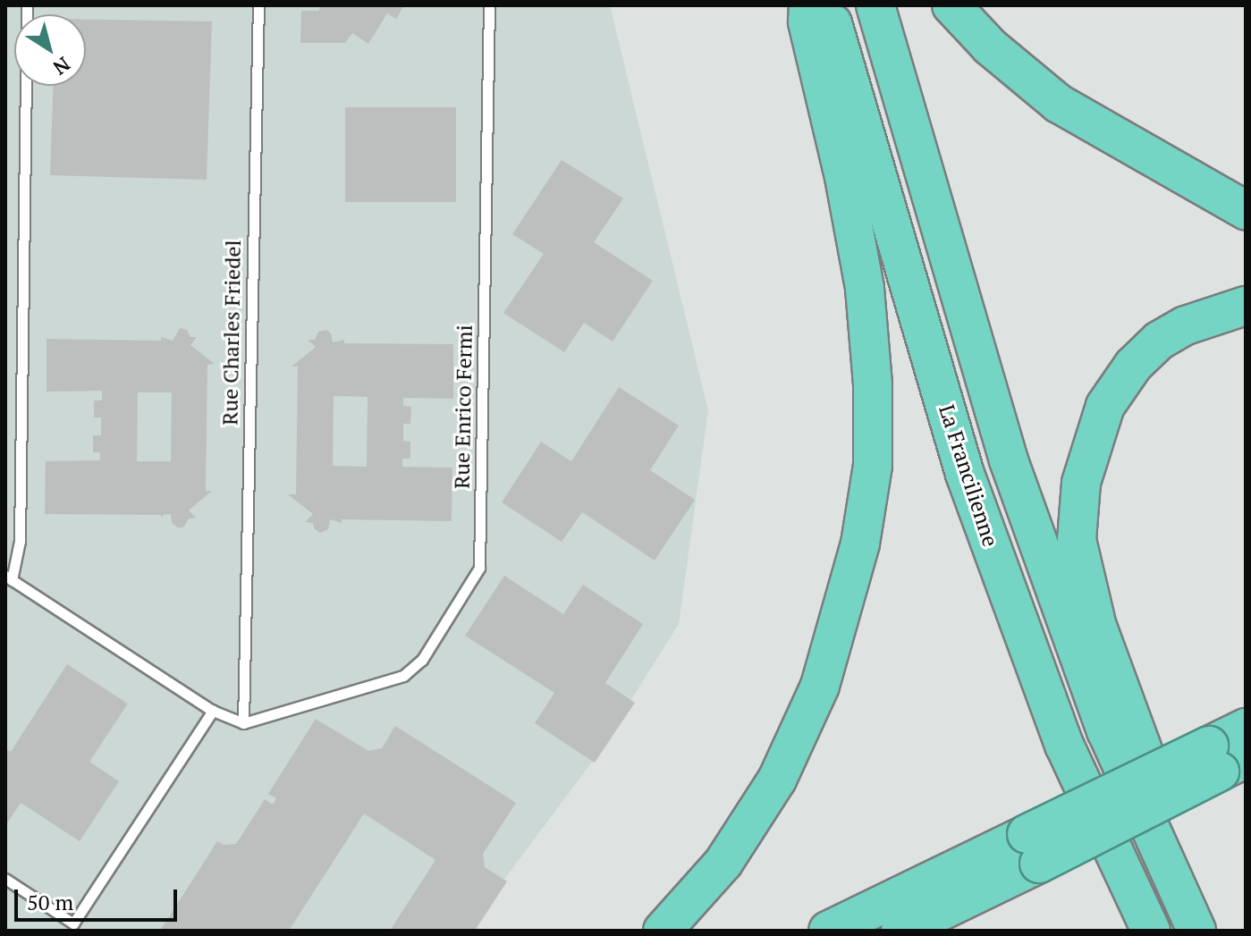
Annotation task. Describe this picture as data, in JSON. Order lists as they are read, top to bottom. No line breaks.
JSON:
{"streets":{"highway":["La Francilienne"],"lane":["Rue Charles Friedel","Rue Enrico Fermi"]},"crossings":[["Rue Charles Friedel","Rue Enrico Fermi"]],"scale_bar":"50 m","north":"bottom right"}
